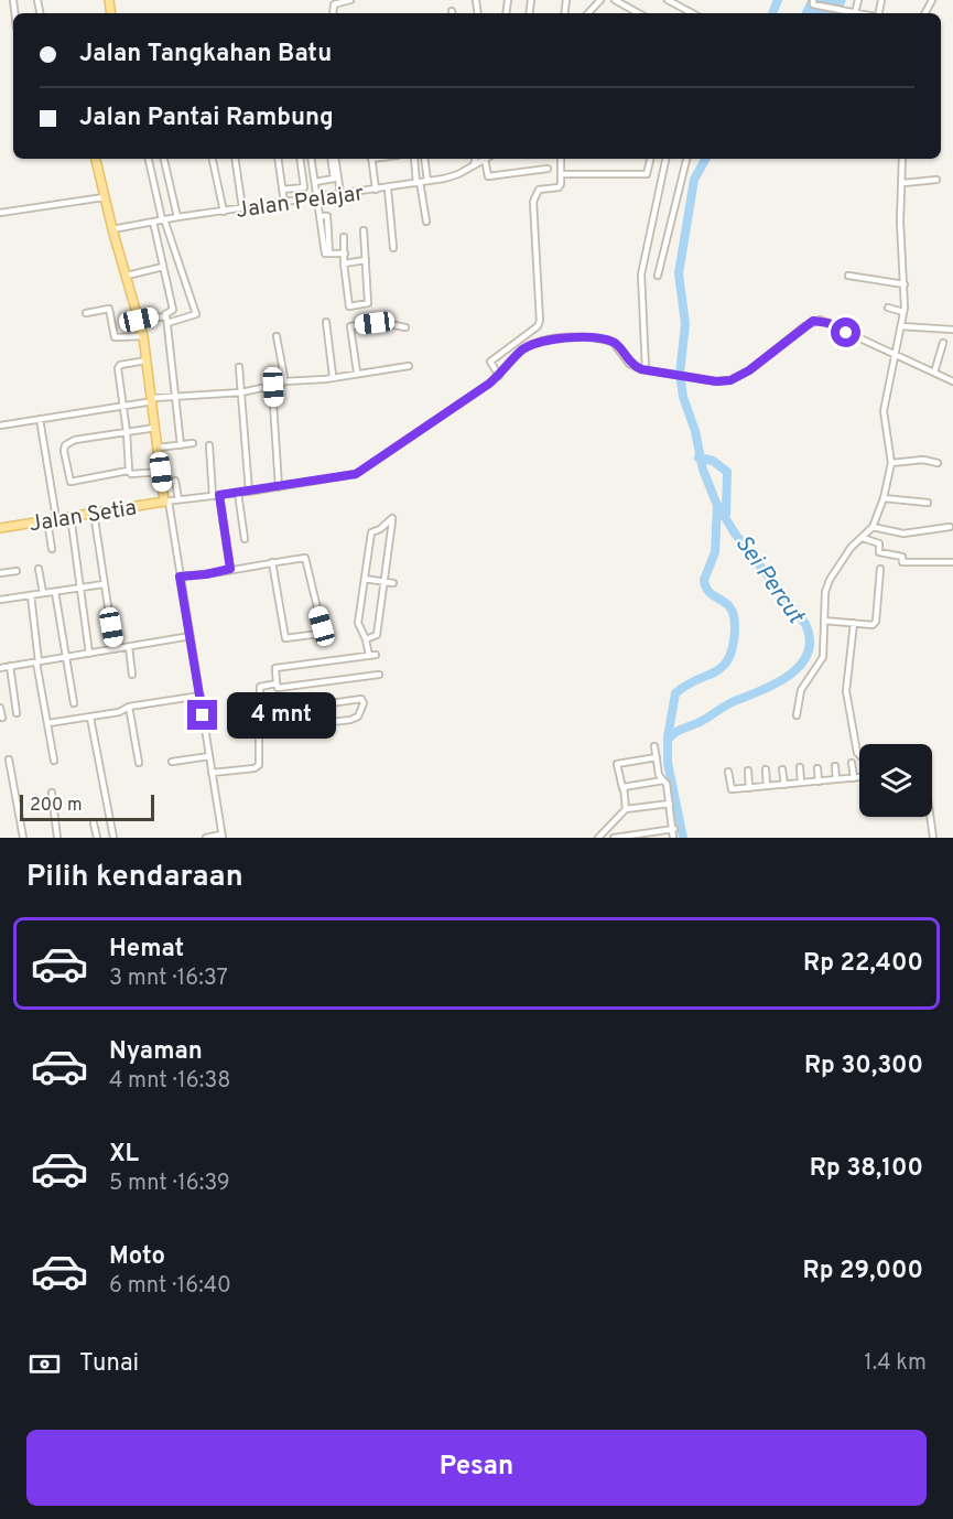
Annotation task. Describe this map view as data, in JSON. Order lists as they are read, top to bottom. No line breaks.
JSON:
{"streets":{"main road":["Jalan Setia"],"street":["Jalan Pelajar"]},"water":["Sei Percut"],"scale_bar":"200 m","page":{"banner":["Jalan Tangkahan Batu","Jalan Pantai Rambung"],"bubble":"4 mnt","scale":"200 m","heading":"Pilih kendaraan","list":[{"name":"Hemat","note":"3 mnt · 16:37","value":"Rp 22,400"},{"name":"Nyaman","note":"4 mnt · 16:38","value":"Rp 30,300"},{"name":"XL","note":"5 mnt · 16:39","value":"Rp 38,100"},{"name":"Moto","note":"6 mnt · 16:40","value":"Rp 29,000"}],"pay":["Tunai","1.4 km"],"buttons":"Pesan"}}
